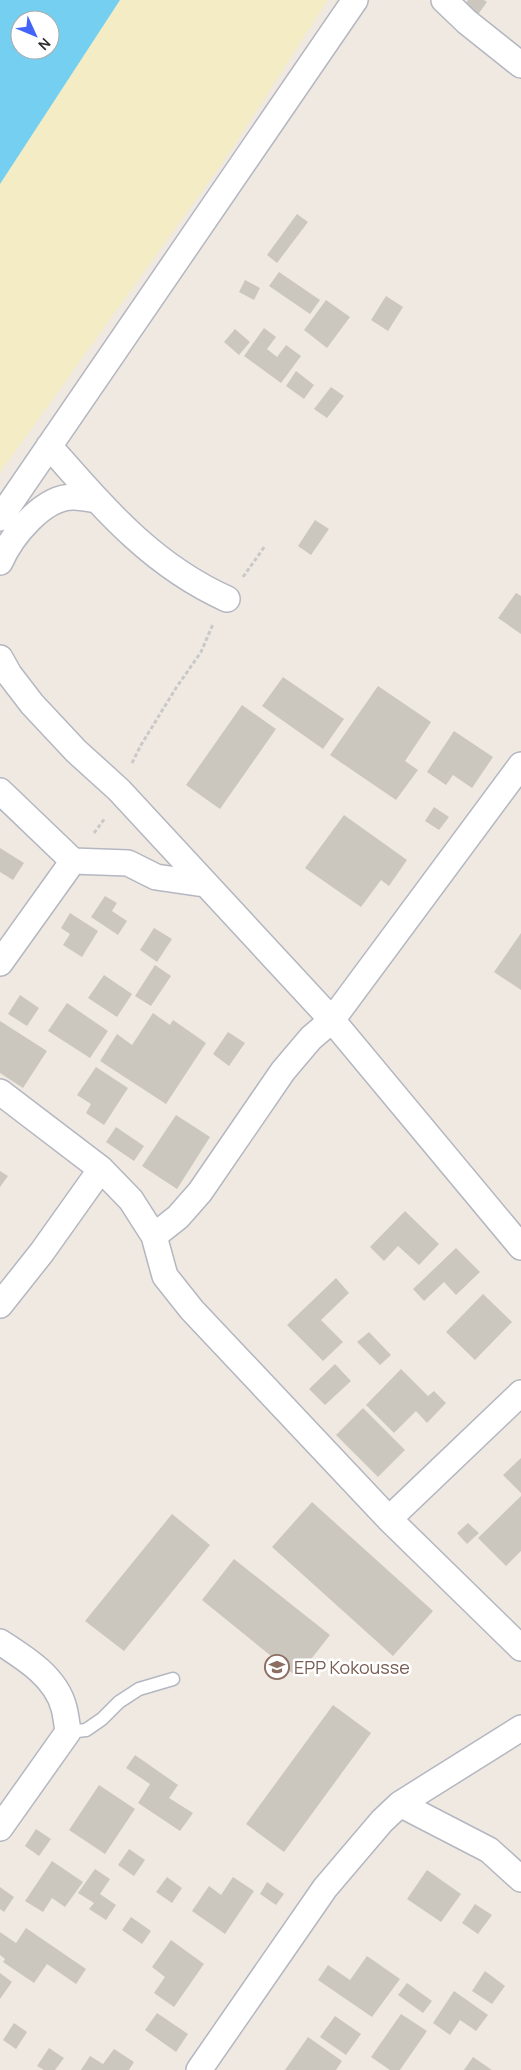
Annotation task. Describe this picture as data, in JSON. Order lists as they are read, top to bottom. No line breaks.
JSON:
{"places":{"school or university":["EPP Kokousse"]},"north":"bottom right"}
